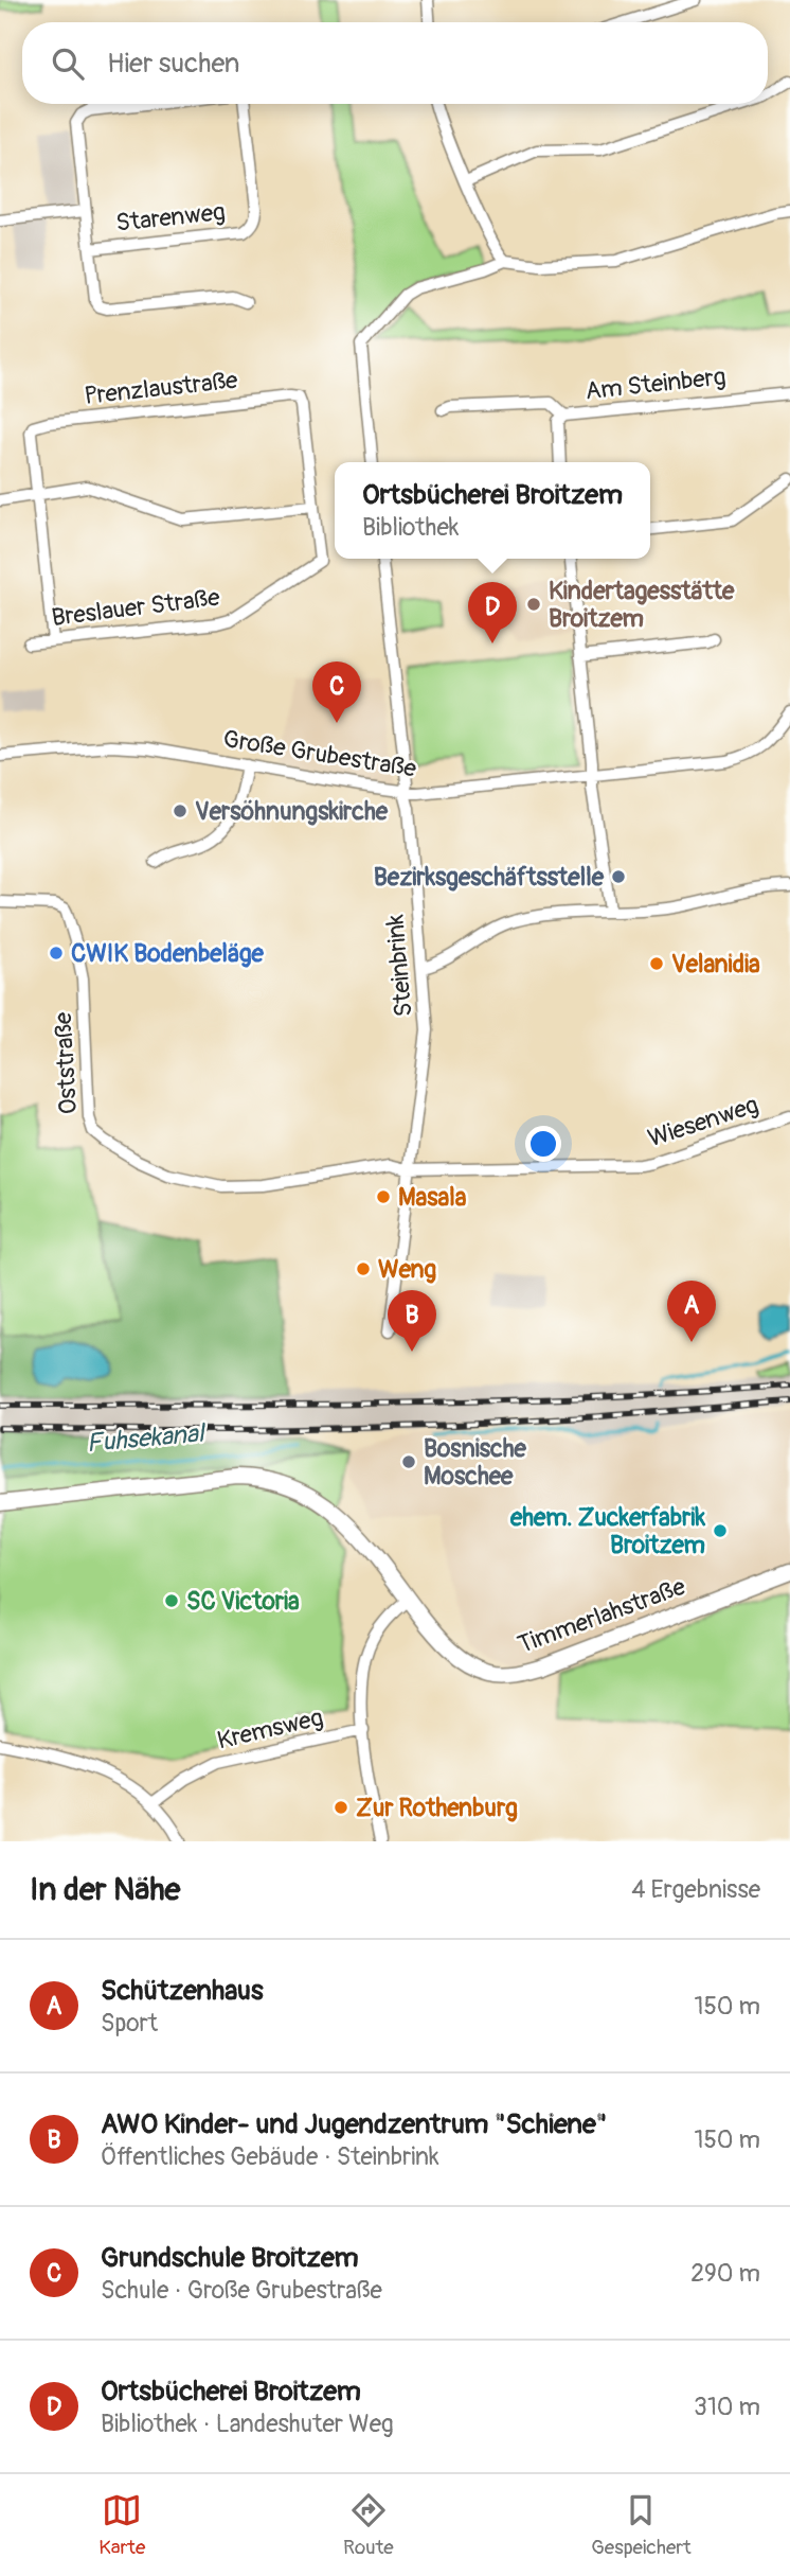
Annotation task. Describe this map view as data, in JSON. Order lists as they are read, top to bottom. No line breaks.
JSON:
{"streets":{"main road":["Timmerlahstraße"],"street":["Starenweg","Am Steinberg","Prenzlaustraße","Breslauer Straße","Große Grubestraße","Steinbrink","Oststraße","Wiesenweg","Kremsweg"]},"crossings":[["Prenzlaustraße","Breslauer Straße"],["Große Grubestraße","Steinbrink"],["Steinbrink","Oststraße"],["Steinbrink","Wiesenweg"],["Oststraße","Wiesenweg"]],"water":["Fuhsekanal"],"places":["Kindertagesstätte Broitzem","Versöhnungskirche","Bezirksgeschäftsstelle","CWIK Bodenbeläge","Velanidia","Masala","Weng","Bosnische Moschee","ehem. Zuckerfabrik Broitzem","SC Victoria","Zur Rothenburg"],"page":{"search":"Hier suchen","popup":["Ortsbücherei Broitzem","Bibliothek"],"pins":["D","C","A","B"],"heading":["In der Nähe","4 Ergebnisse"],"list":[{"mark":"A","name":"Schützenhaus","note":"Sport","value":"150 m"},{"mark":"B","name":"AWO Kinder- und Jugendzentrum \"Schiene\"","note":"Öffentliches Gebäude · Steinbrink","value":"150 m"},{"mark":"C","name":"Grundschule Broitzem","note":"Schule · Große Grubestraße","value":"290 m"},{"mark":"D","name":"Ortsbücherei Broitzem","note":"Bibliothek · Landeshuter Weg","value":"310 m"}],"nav":["Karte","Route","Gespeichert"]}}
